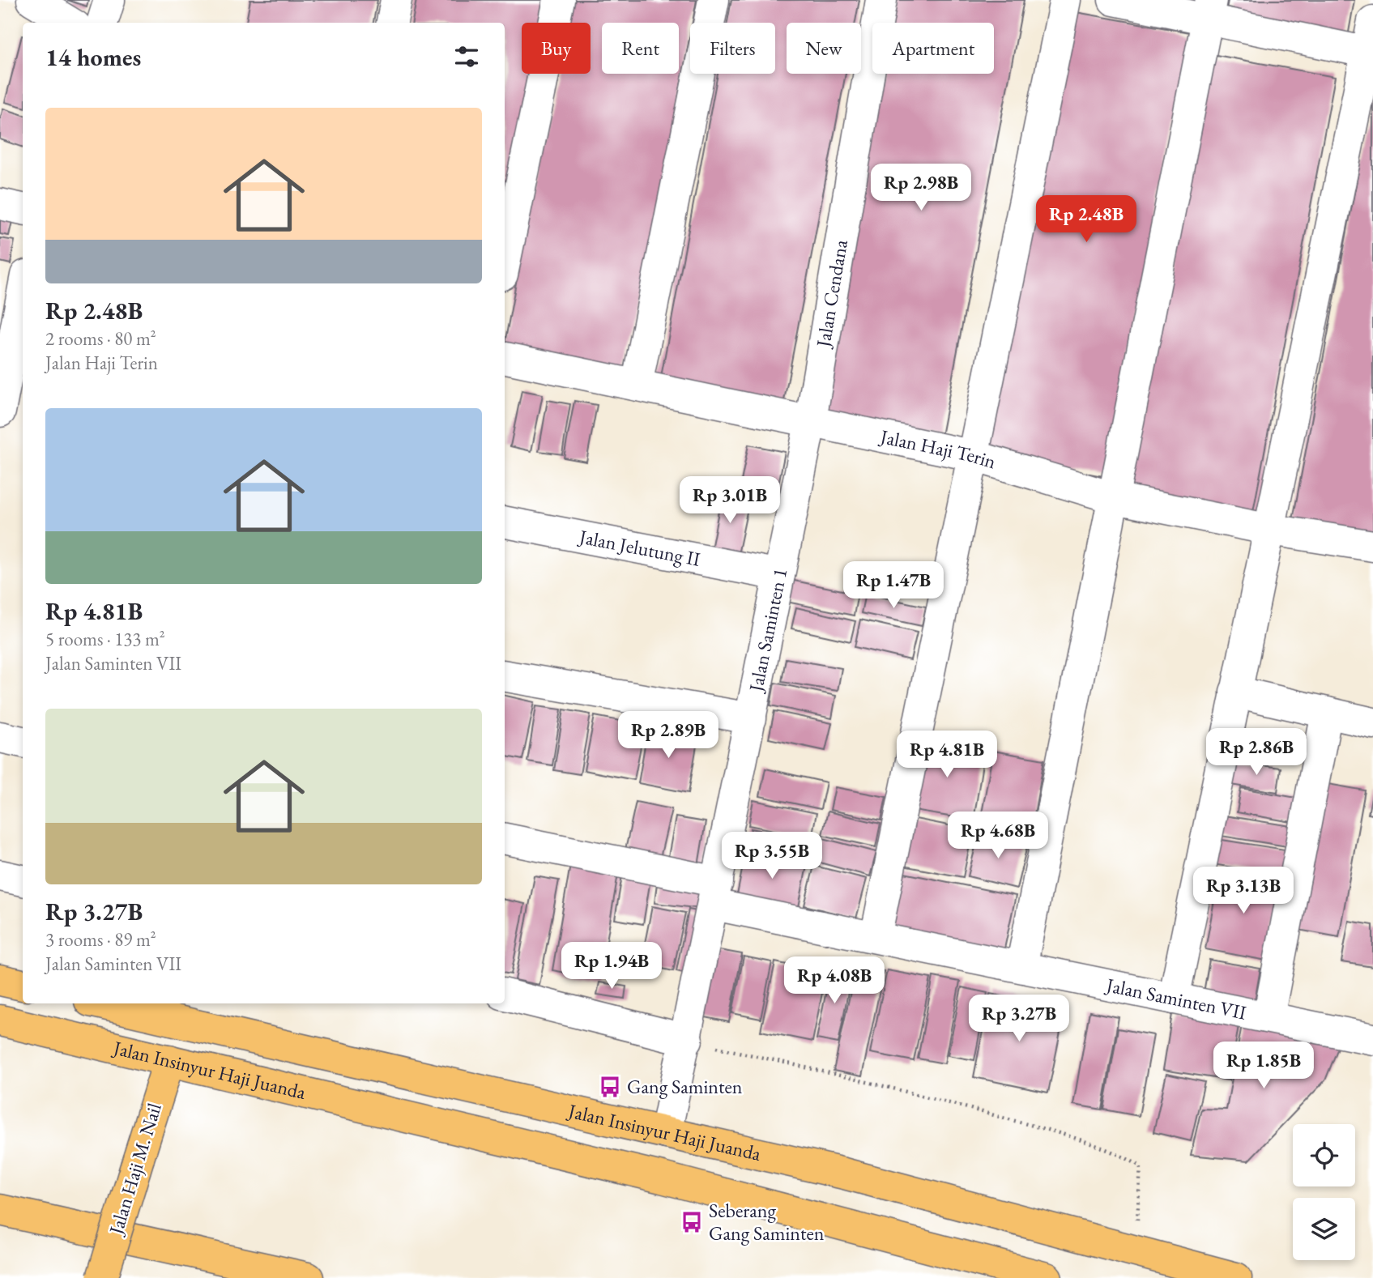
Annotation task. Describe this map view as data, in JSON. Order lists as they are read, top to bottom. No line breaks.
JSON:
{"streets":{"main road":["Jalan Insinyur Haji Juanda","Jalan Haji M. Nail"],"street":["Jalan Cendana","Jalan Haji Terin","Jalan Jelutung II","Jalan Saminten 1","Jalan Saminten VII"]},"crossings":[["Jalan Cendana","Jalan Haji Terin"],["Jalan Cendana","Jalan Saminten 1"],["Jalan Haji Terin","Jalan Saminten 1"],["Jalan Jelutung II","Jalan Saminten 1"],["Jalan Saminten 1","Jalan Saminten VII"],["Jalan Saminten 1","Jalan Insinyur Haji Juanda"],["Jalan Insinyur Haji Juanda","Jalan Haji M. Nail"]],"places":{"bus stop":["Gang Saminten","Seberang Gang Saminten"]},"page":{"chip":["Buy","Rent","Filters","New","Apartment"],"heading":"14 homes","list":[{"name":"Rp 2.48B","note":"2 rooms · 80 m² · Jalan Haji Terin"},{"name":"Rp 4.81B","note":"5 rooms · 133 m² · Jalan Saminten VII"},{"name":"Rp 3.27B","note":"3 rooms · 89 m² · Jalan Saminten VII"}],"price":["Rp 2.98B","Rp 2.48B","Rp 3.01B","Rp 1.47B","Rp 2.89B","Rp 2.86B","Rp 4.81B","Rp 4.68B","Rp 3.55B","Rp 3.13B","Rp 1.94B","Rp 4.08B","Rp 3.27B","Rp 1.85B"]}}
